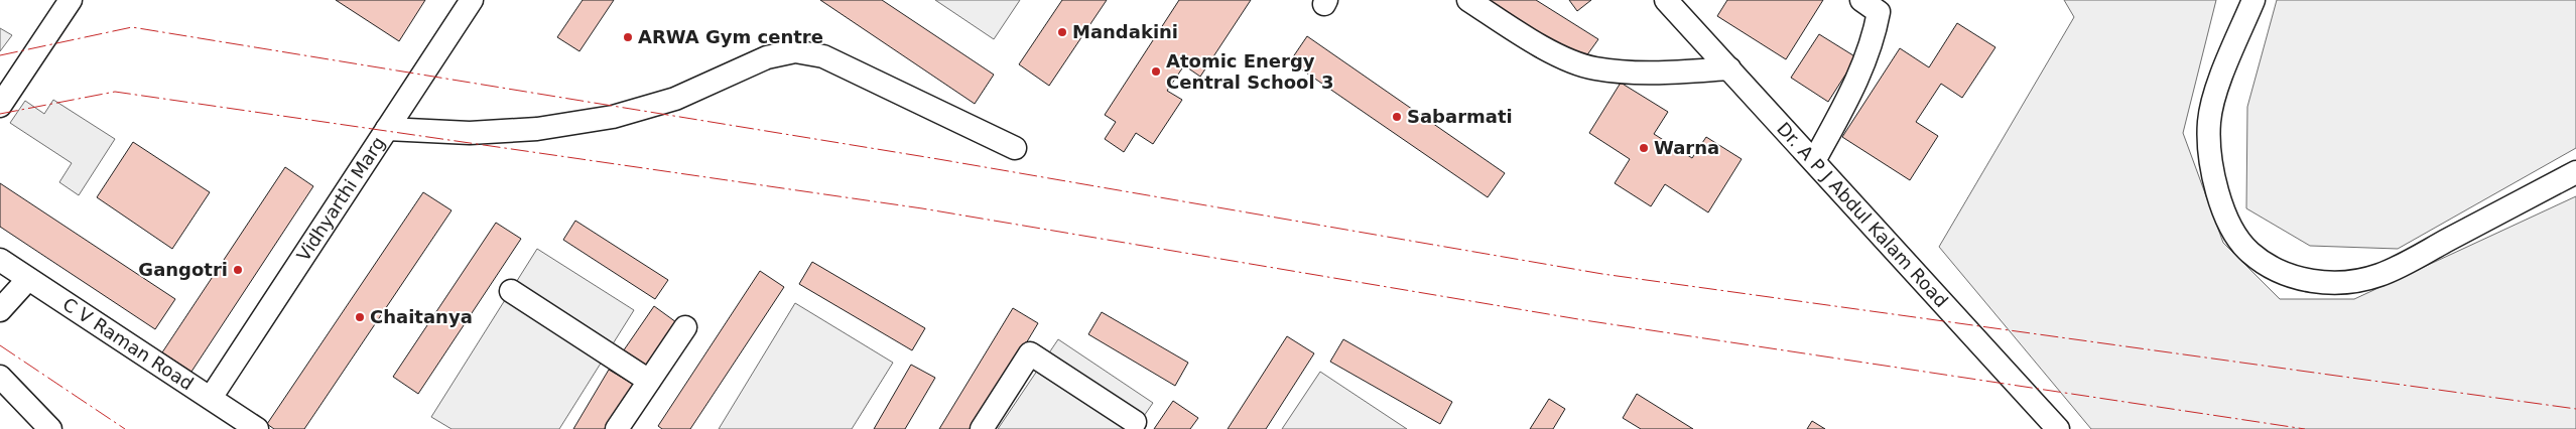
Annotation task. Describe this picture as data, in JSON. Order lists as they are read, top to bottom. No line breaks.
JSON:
{"streets":{"street":["Vidhyarthi Marg","Dr. A P J Abdul Kalam Road","C V Raman Road"]},"crossings":[["Vidhyarthi Marg","C V Raman Road"]],"places":["Mandakini","ARWA Gym centre","Atomic Energy Central School 3","Sabarmati","Warna","Gangotri","Chaitanya"]}
